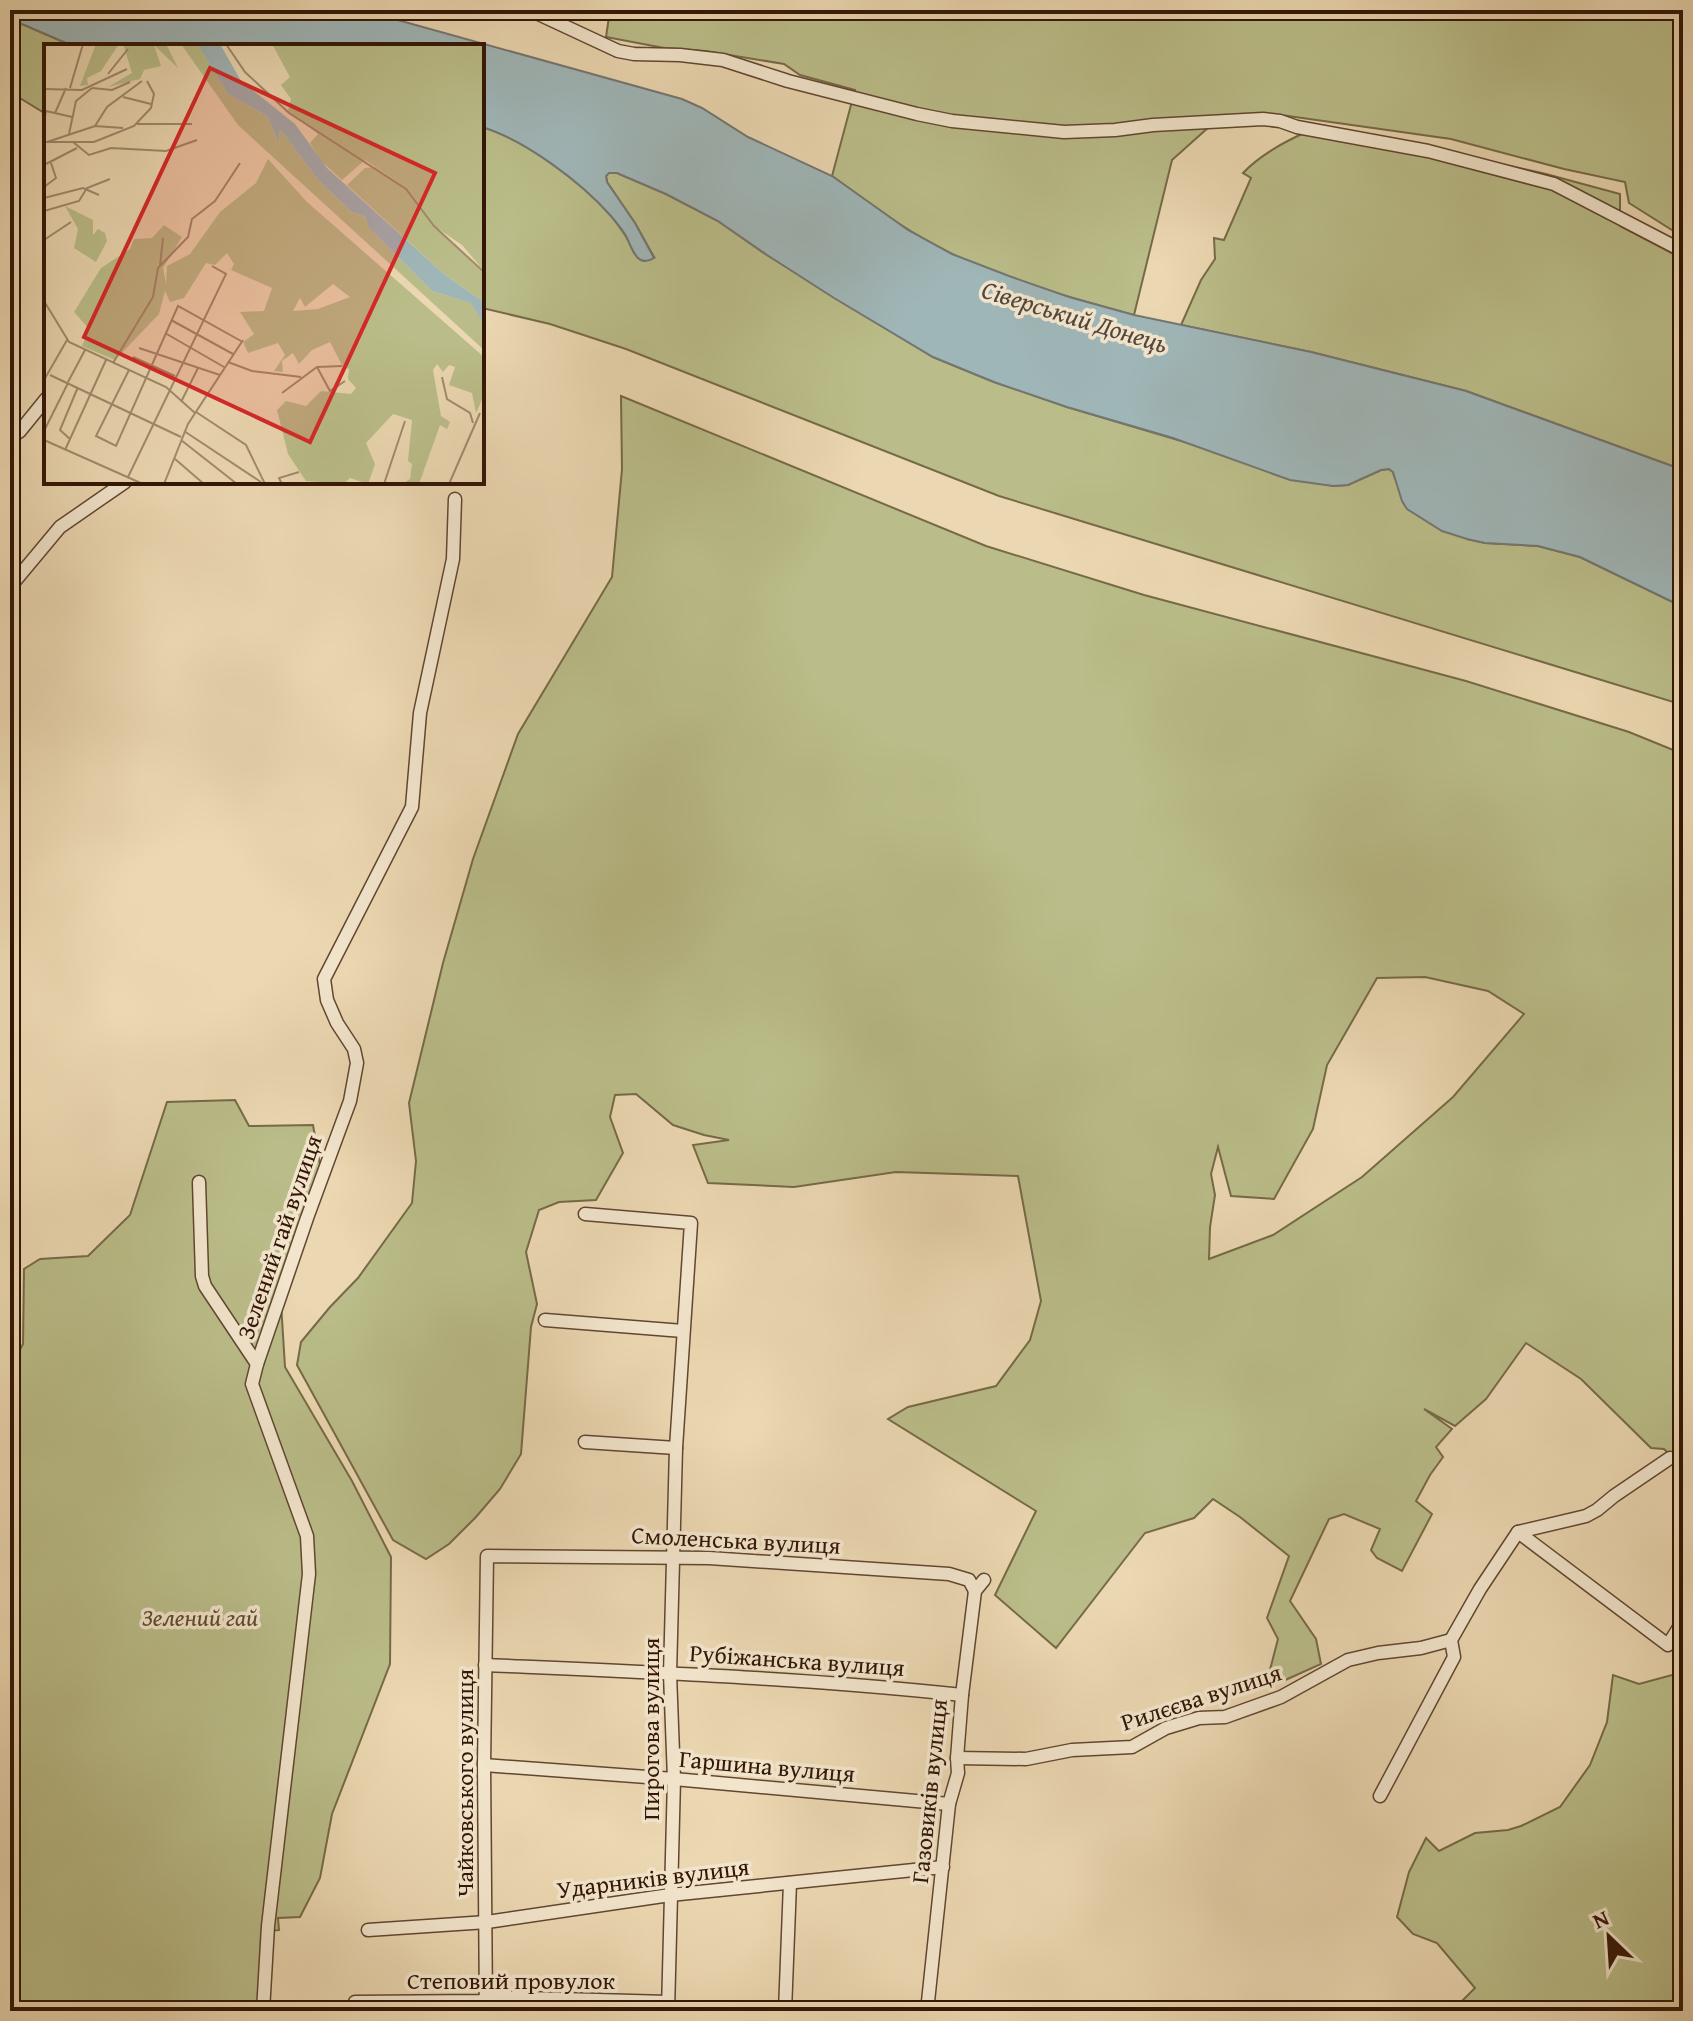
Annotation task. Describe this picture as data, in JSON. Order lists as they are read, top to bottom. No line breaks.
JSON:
{"streets":{"street":["Зелений гай вулиця","Смоленська вулиця","Рубіжанська вулиця","Рилєєва вулиця","Пирогова вулиця","Гаршина вулиця","Чайковського вулиця","Газовиків вулиця","Ударників вулиця","Степовий провулок"]},"crossings":[["Смоленська вулиця","Пирогова вулиця"],["Смоленська вулиця","Чайковського вулиця"],["Смоленська вулиця","Газовиків вулиця"],["Рубіжанська вулиця","Пирогова вулиця"],["Рубіжанська вулиця","Чайковського вулиця"],["Рубіжанська вулиця","Газовиків вулиця"],["Рилєєва вулиця","Газовиків вулиця"],["Пирогова вулиця","Гаршина вулиця"],["Пирогова вулиця","Ударників вулиця"],["Пирогова вулиця","Степовий провулок"],["Гаршина вулиця","Чайковського вулиця"],["Гаршина вулиця","Газовиків вулиця"],["Чайковського вулиця","Ударників вулиця"],["Чайковського вулиця","Степовий провулок"],["Газовиків вулиця","Ударників вулиця"]],"water":["Сіверський Донець"],"parks":["Зелений гай"],"north":"top left"}
